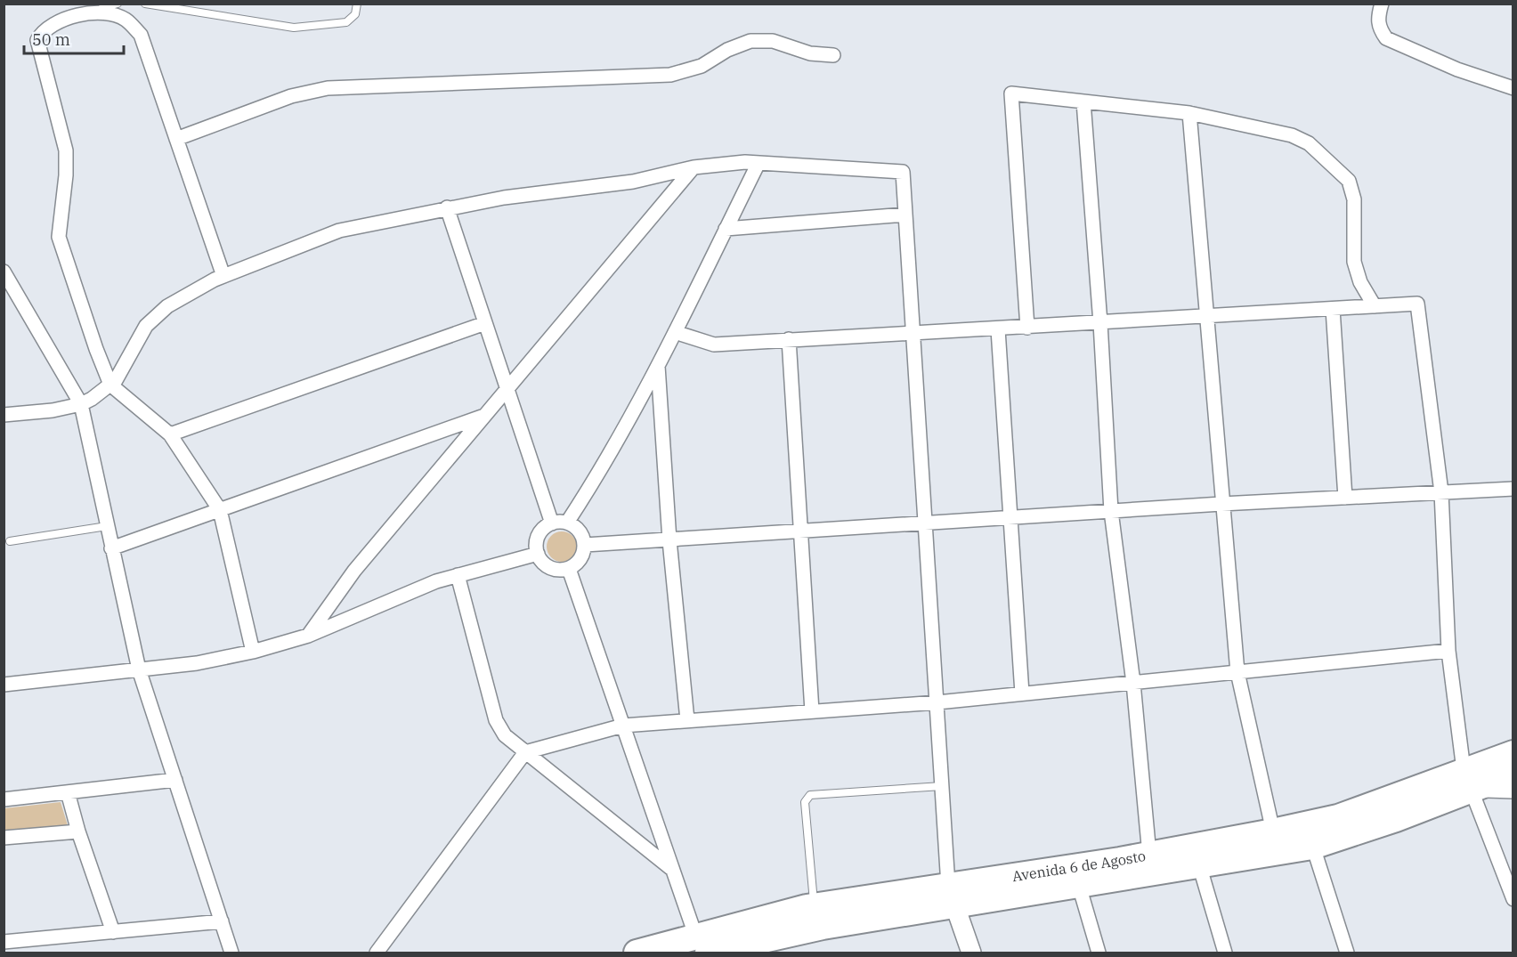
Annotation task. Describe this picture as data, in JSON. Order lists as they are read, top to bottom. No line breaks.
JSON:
{"streets":{"highway":["Avenida 6 de Agosto"]},"scale_bar":"50 m"}
